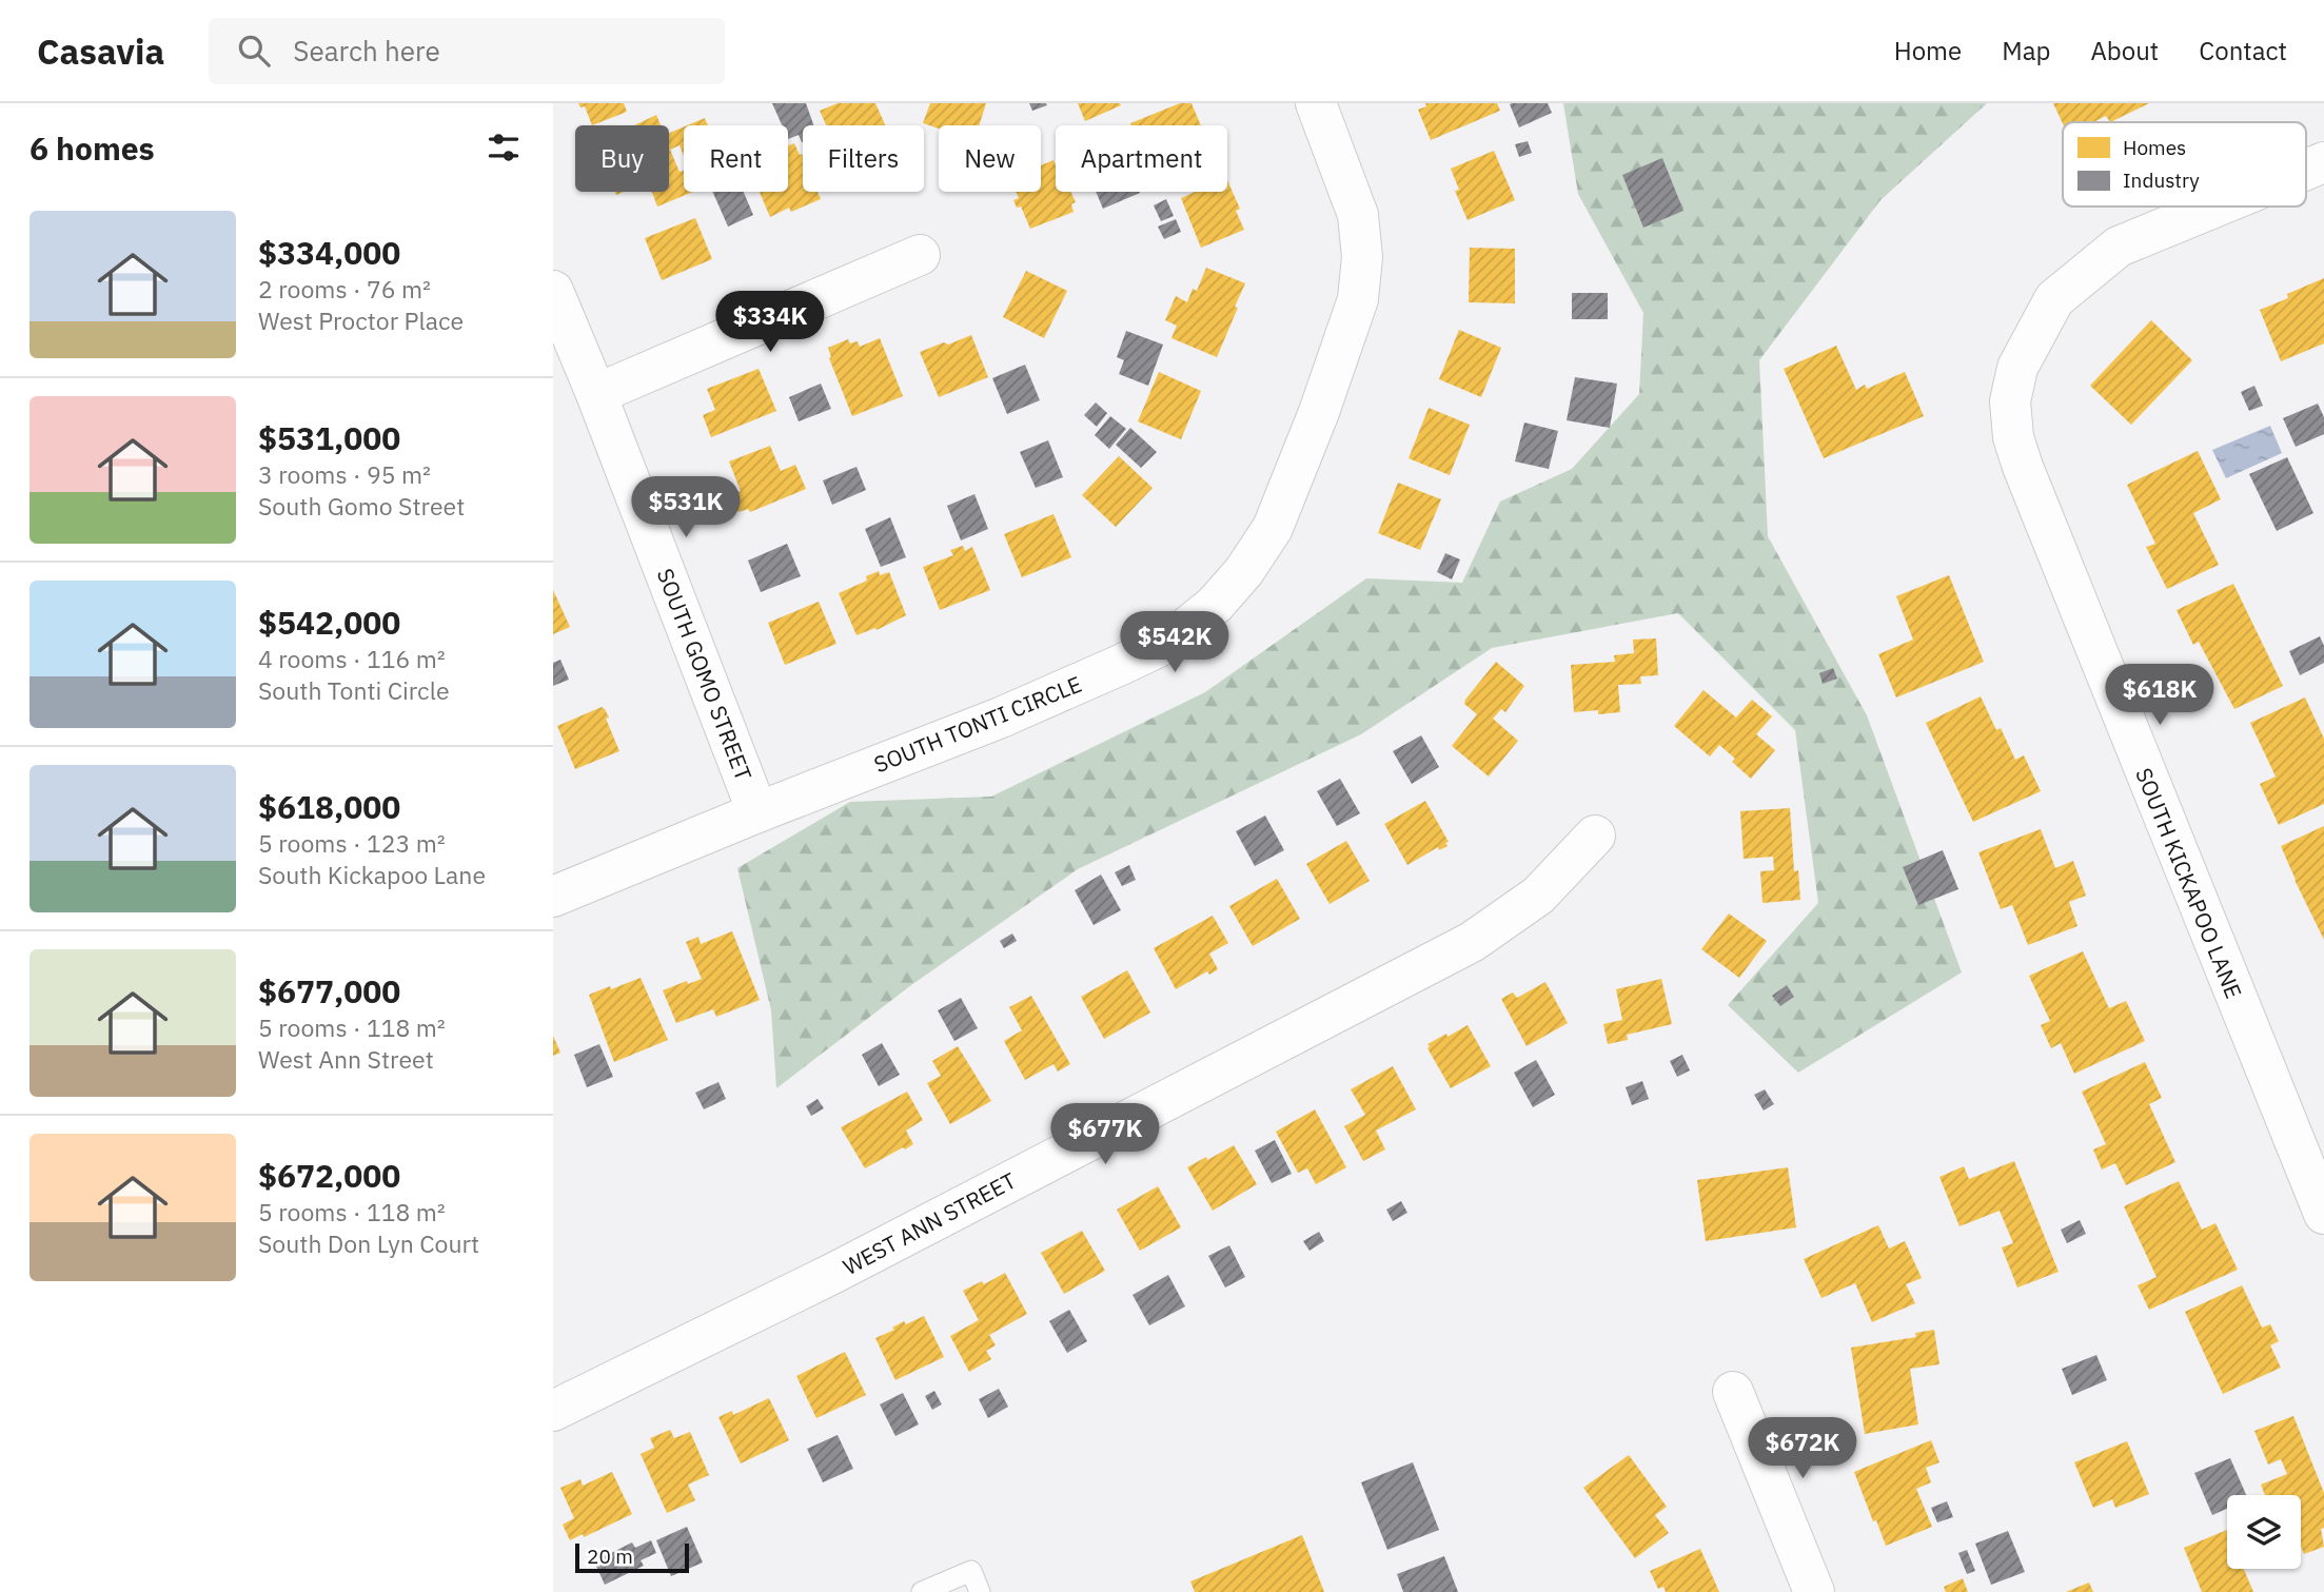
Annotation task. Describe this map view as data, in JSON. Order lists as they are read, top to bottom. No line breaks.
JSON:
{"streets":{"street":["SOUTH GOMO STREET","SOUTH TONTI CIRCLE","SOUTH KICKAPOO LANE","WEST ANN STREET"]},"crossings":[["SOUTH GOMO STREET","SOUTH TONTI CIRCLE"]],"legend":["Homes","Industry"],"scale_bar":"20 m","page":{"header":"Casavia","search":"Search here","nav":["Home","Map","About","Contact"],"heading":"6 homes","chip":["Buy","Rent","Filters","New","Apartment"],"list":[{"name":"$334,000","note":"2 rooms · 76 m² · West Proctor Place"},{"name":"$531,000","note":"3 rooms · 95 m² · South Gomo Street"},{"name":"$542,000","note":"4 rooms · 116 m² · South Tonti Circle"},{"name":"$618,000","note":"5 rooms · 123 m² · South Kickapoo Lane"},{"name":"$677,000","note":"5 rooms · 118 m² · West Ann Street"},{"name":"$672,000","note":"5 rooms · 118 m² · South Don Lyn Court"}],"price":["$334K","$531K","$542K","$618K","$677K","$672K"],"scale":"20 m"}}
